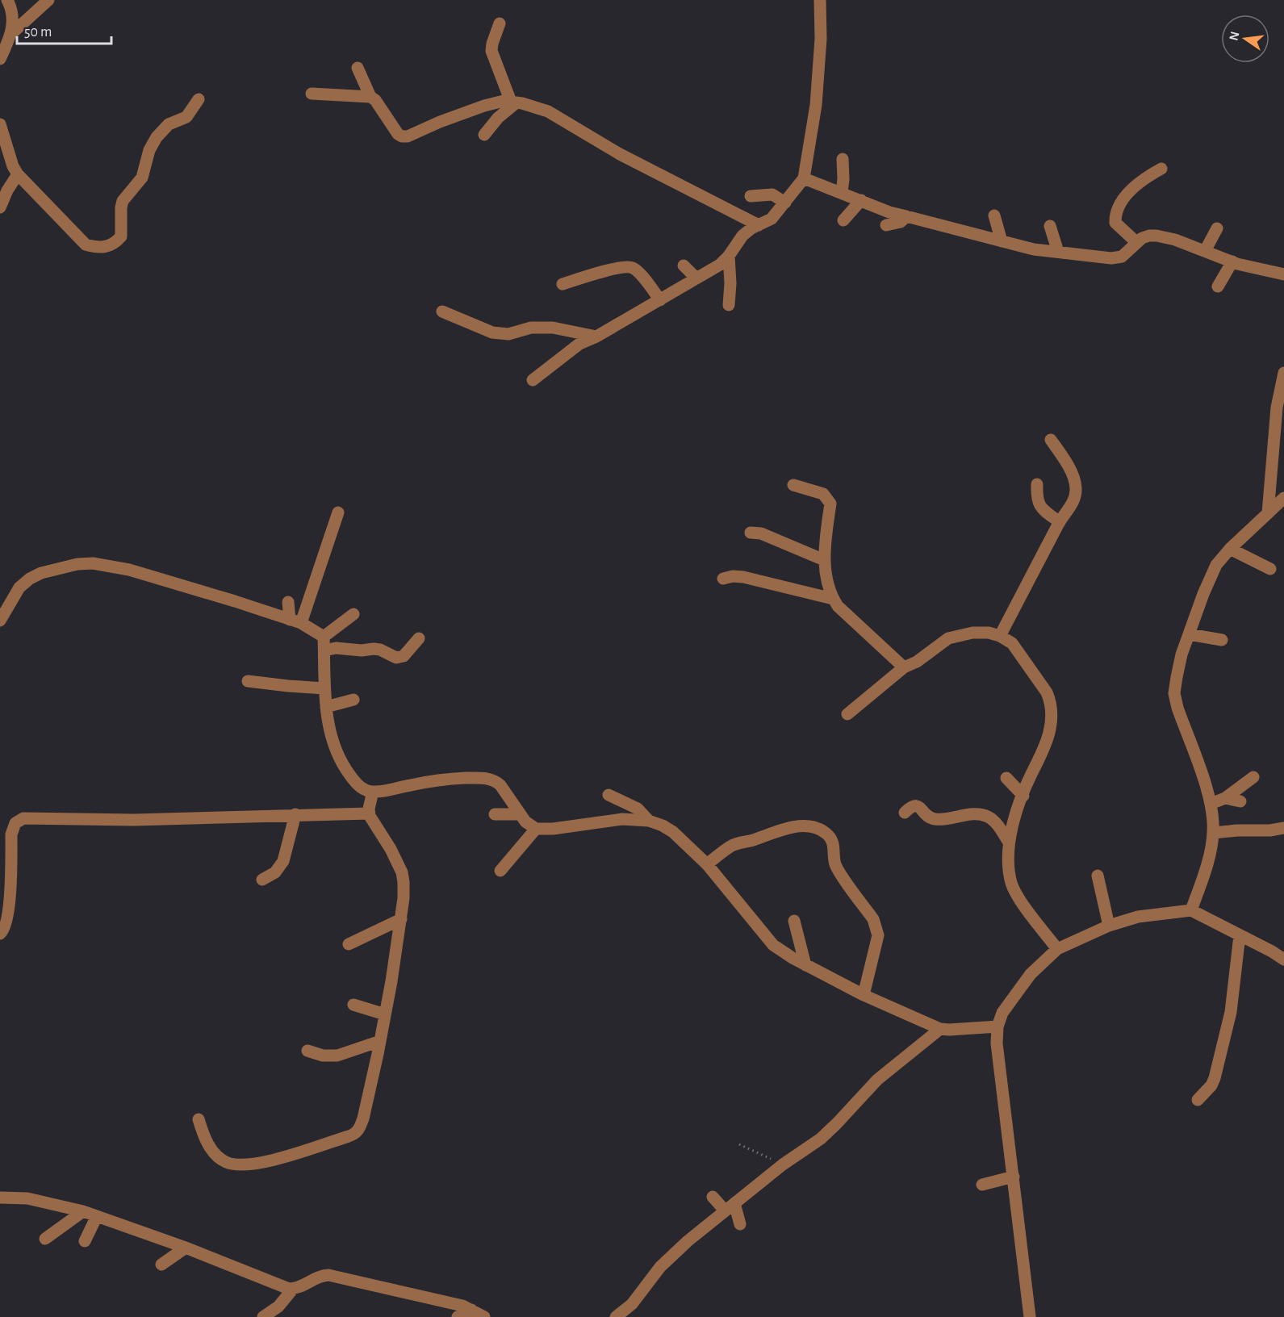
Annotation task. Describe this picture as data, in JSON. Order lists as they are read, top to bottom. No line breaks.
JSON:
{"scale_bar":"50 m","north":"left"}
